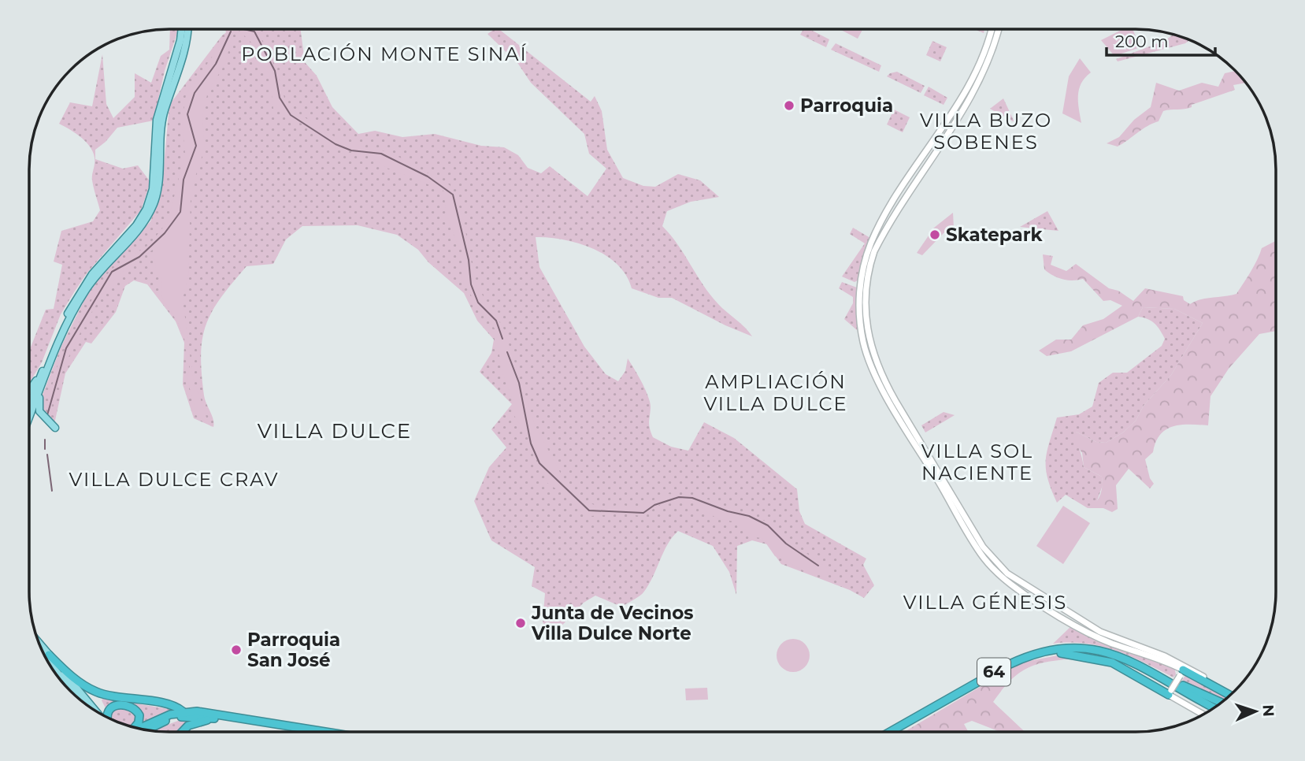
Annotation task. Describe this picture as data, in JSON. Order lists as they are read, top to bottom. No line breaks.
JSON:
{"streets":{"highway":["64"]},"districts":["POBLACIÓN MONTE SINAÍ","VILLA BUZO SOBENES","AMPLIACIÓN VILLA DULCE","VILLA DULCE","VILLA SOL NACIENTE","VILLA DULCE CRAV","VILLA GÉNESIS"],"places":["Parroquia","Skatepark","Junta de Vecinos Villa Dulce Norte","Parroquia San José"],"scale_bar":"200 m","north":"right"}
